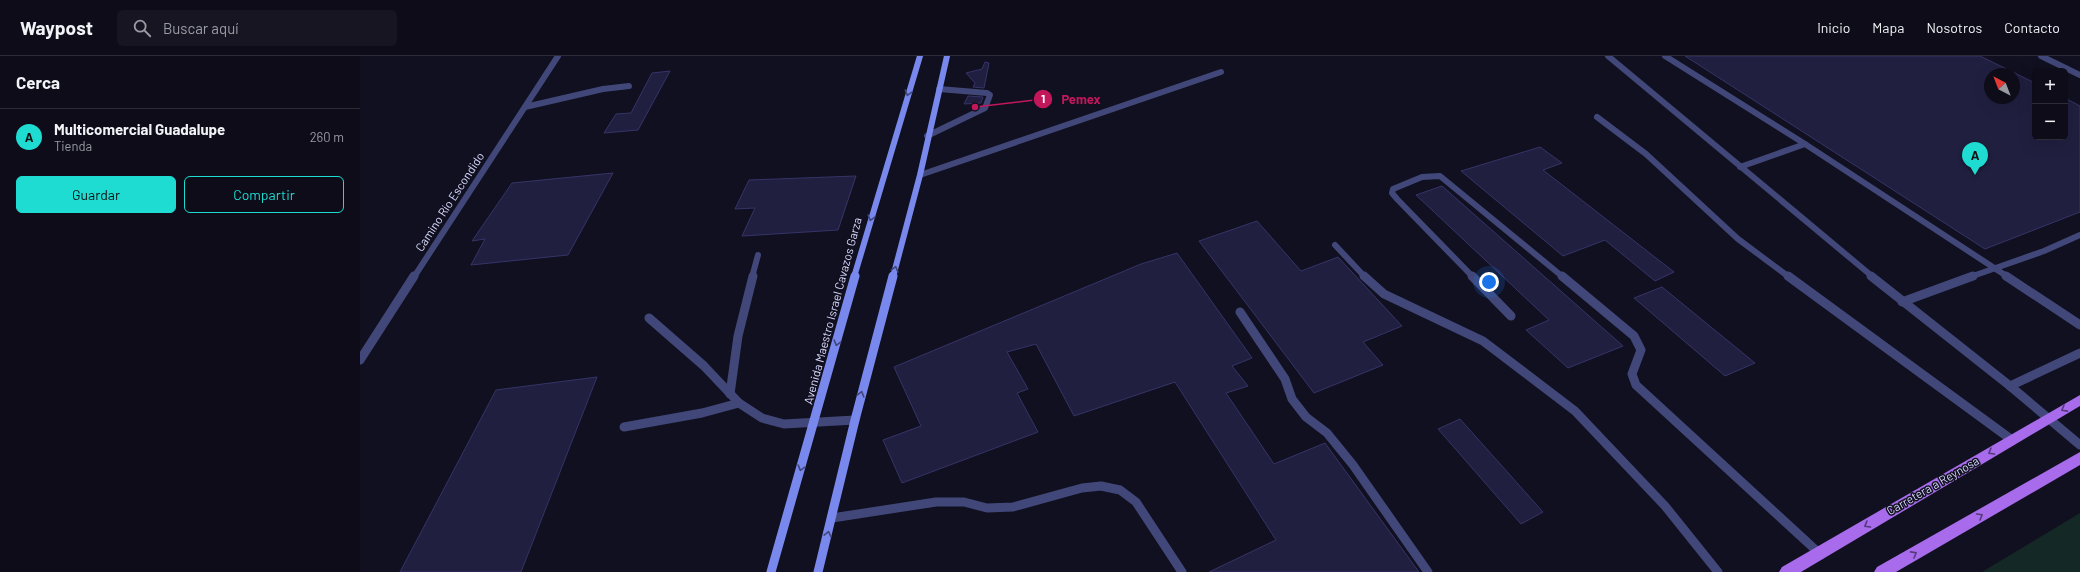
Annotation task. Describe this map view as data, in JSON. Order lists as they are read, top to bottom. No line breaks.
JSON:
{"streets":{"main road":["Avenida Maestro Israel Cavazos Garza","Carretera a Reynosa"],"street":["Camino Río Escondido"]},"places":["Pemex"],"north":"top left","page":{"header":"Waypost","search":"Buscar aquí","nav":["Inicio","Mapa","Nosotros","Contacto"],"heading":"Cerca","map_buttons":["+","−"],"list":[{"mark":"A","name":"Multicomercial Guadalupe","note":"Tienda","value":"260 m"}],"pins":"A","buttons":["Guardar","Compartir"]}}
